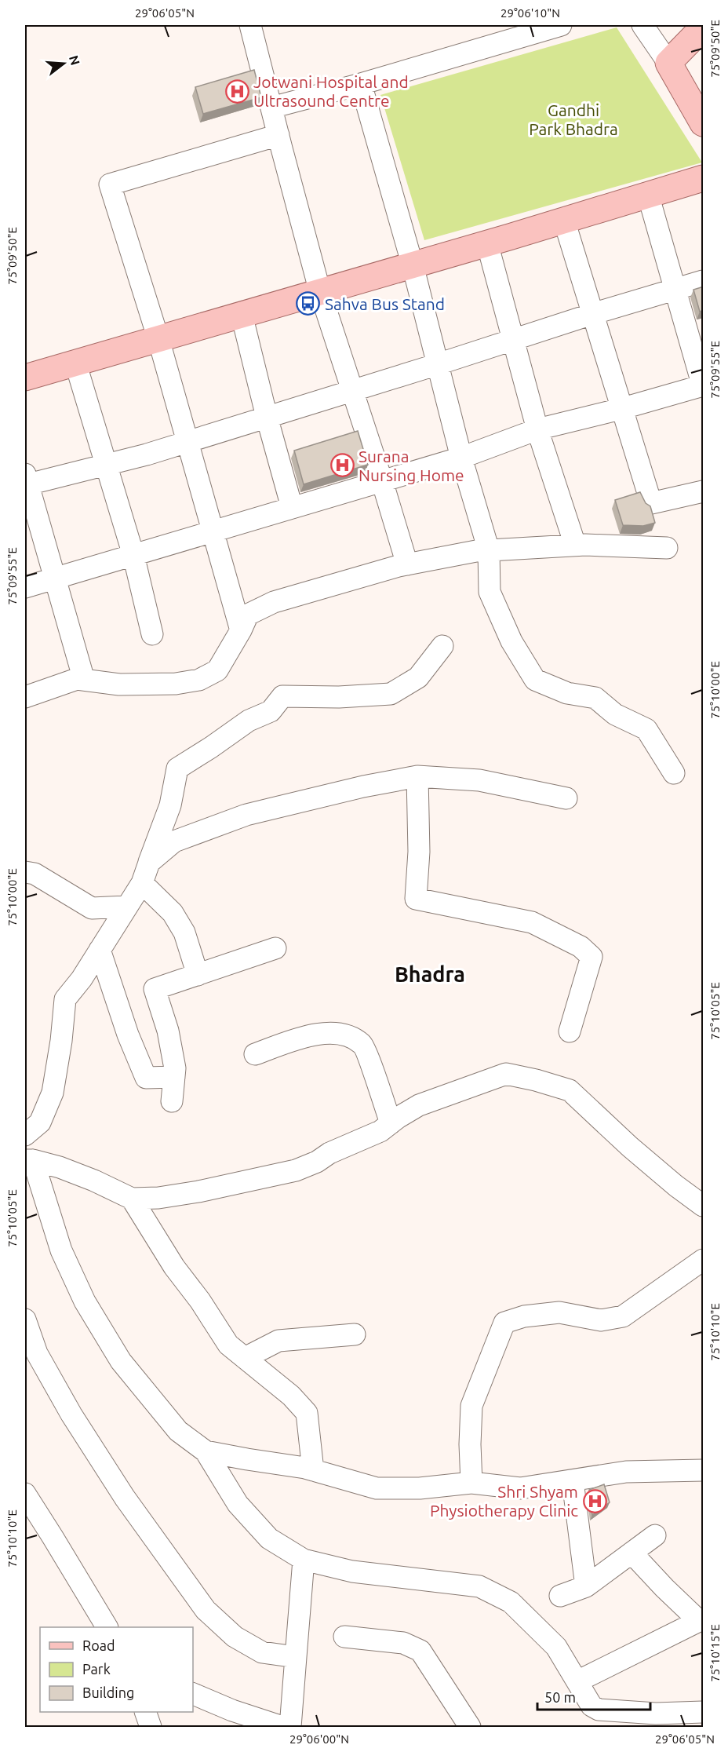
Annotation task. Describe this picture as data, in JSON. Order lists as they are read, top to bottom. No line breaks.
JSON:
{"districts":["Bhadra"],"parks":["Gandhi Park Bhadra"],"places":{"hospital":["Jotwani Hospital and Ultrasound Centre","Surana Nursing Home","Shri Shyam Physiotherapy Clinic"],"bus stop":["Sahva Bus Stand"]},"legend":["Road","Park","Building"],"scale_bar":"50 m","north":"right","coordinates":["29°06'05\"N","29°06'10\"N","75°09'50\"E","75°09'55\"E","75°10'00\"E","75°10'05\"E","75°10'10\"E","75°10'15\"E","29°06'00\"N"]}
